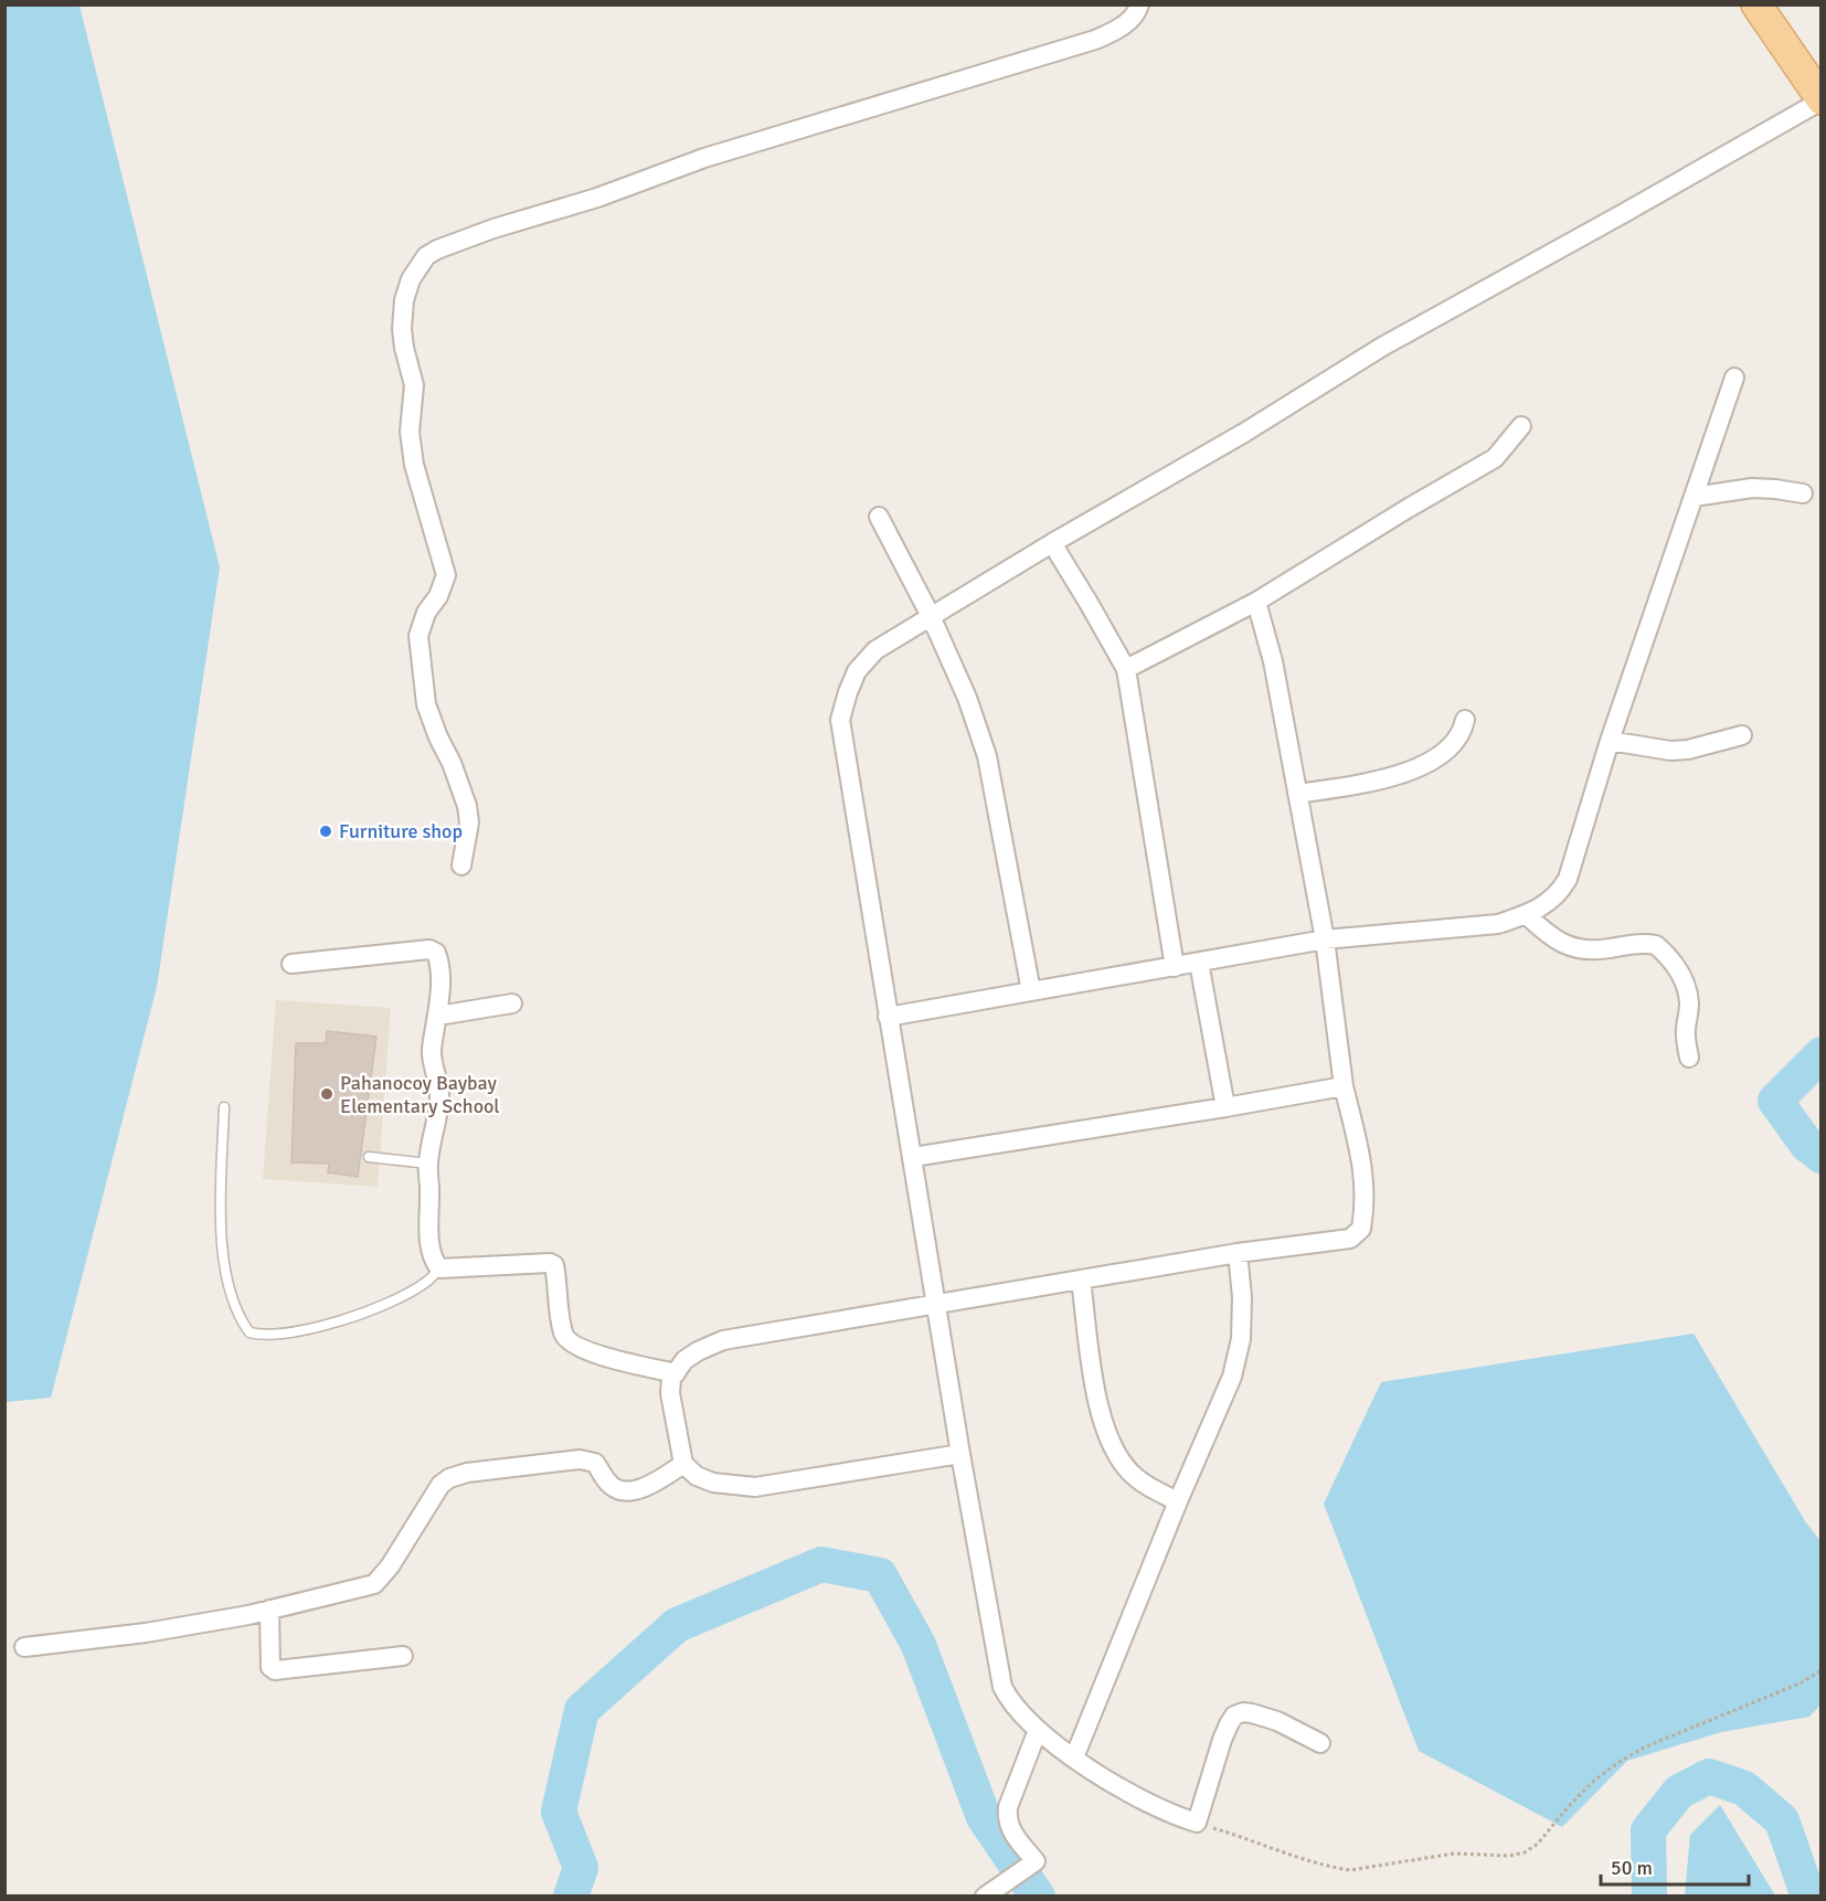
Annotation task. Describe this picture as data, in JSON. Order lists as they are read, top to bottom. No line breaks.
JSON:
{"places":["Furniture shop","Pahanocoy Baybay Elementary School"],"scale_bar":"50 m"}
